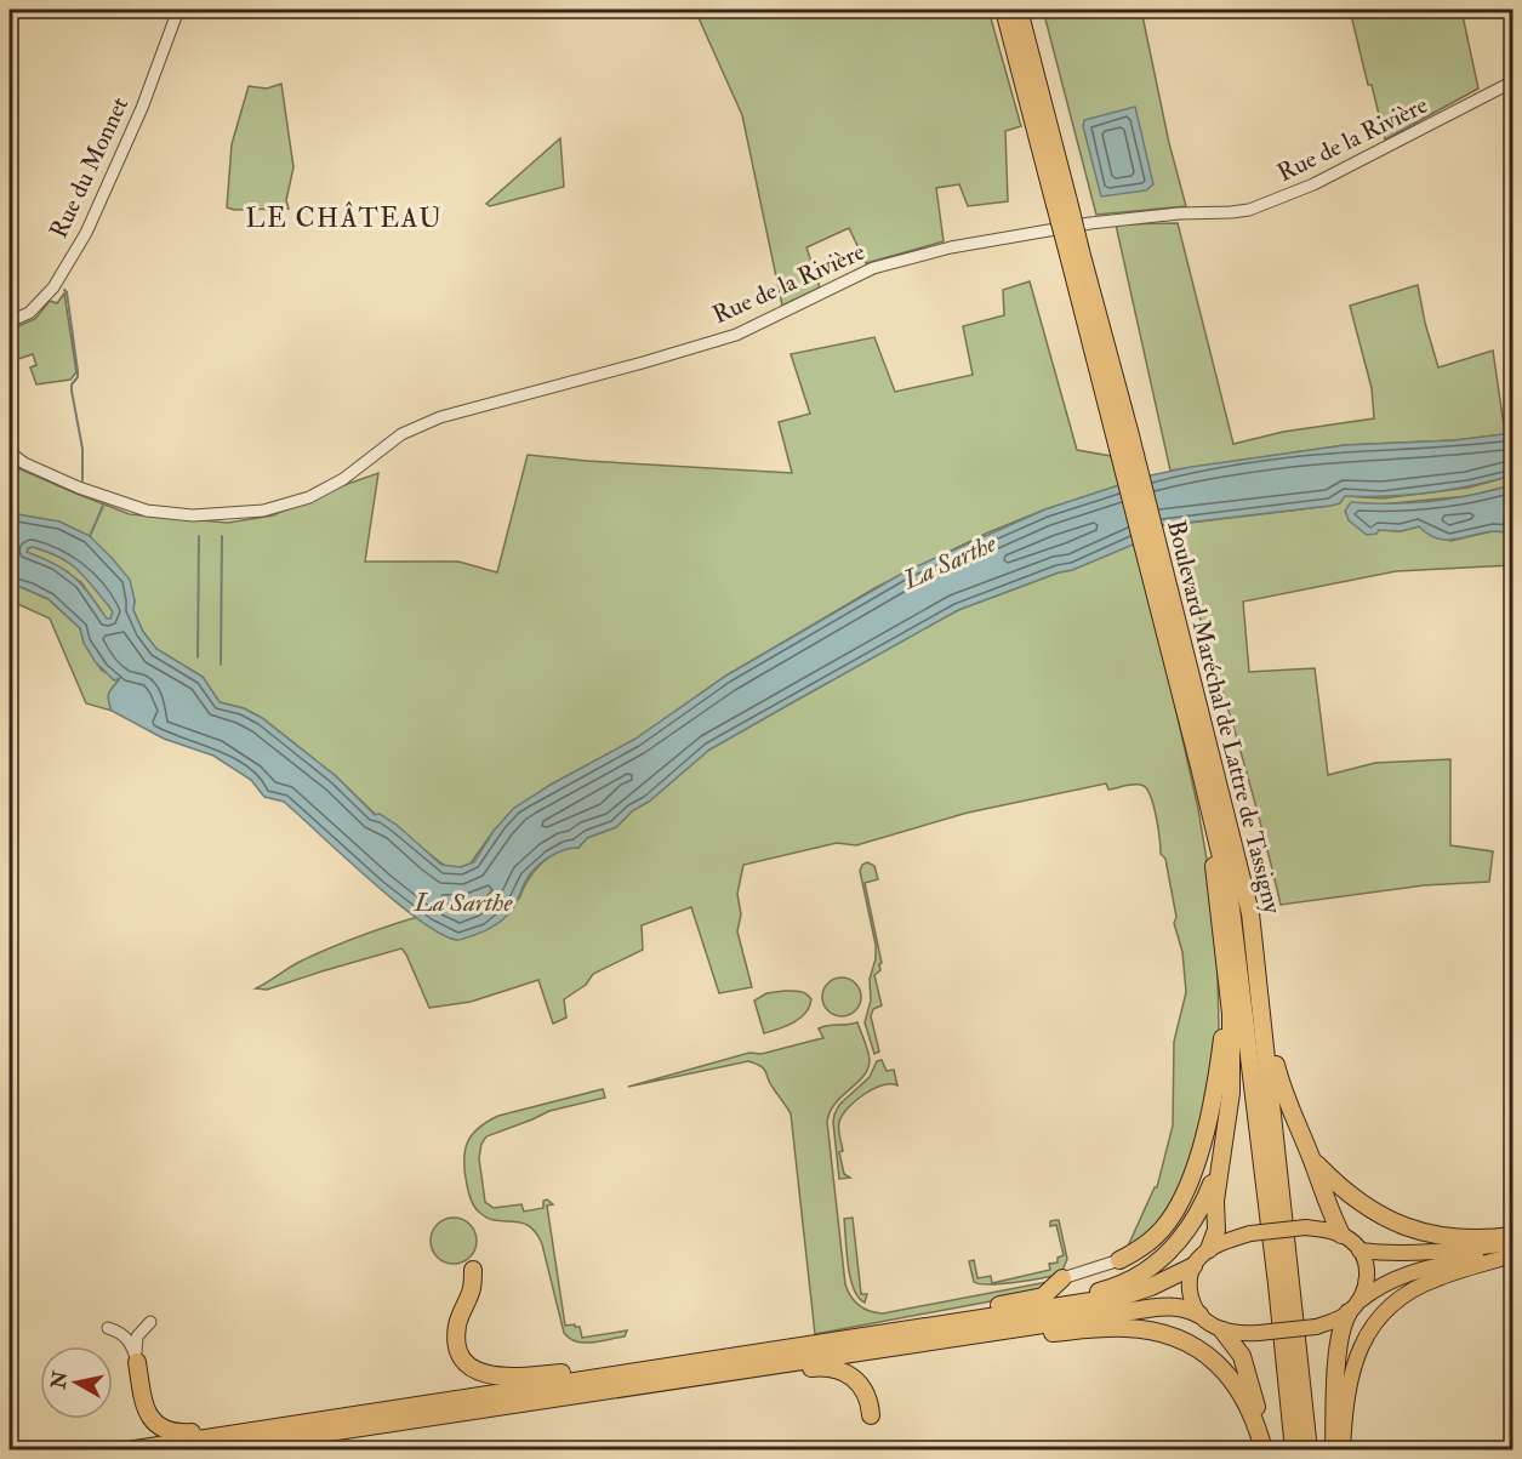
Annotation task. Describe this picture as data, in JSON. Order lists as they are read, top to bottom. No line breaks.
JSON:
{"streets":{"highway":["Boulevard Maréchal de Lattre de Tassigny"],"street":["Rue de la Rivière","Rue du Monnet"]},"districts":["LE CHÂTEAU"],"water":["La Sarthe"],"north":"left"}
